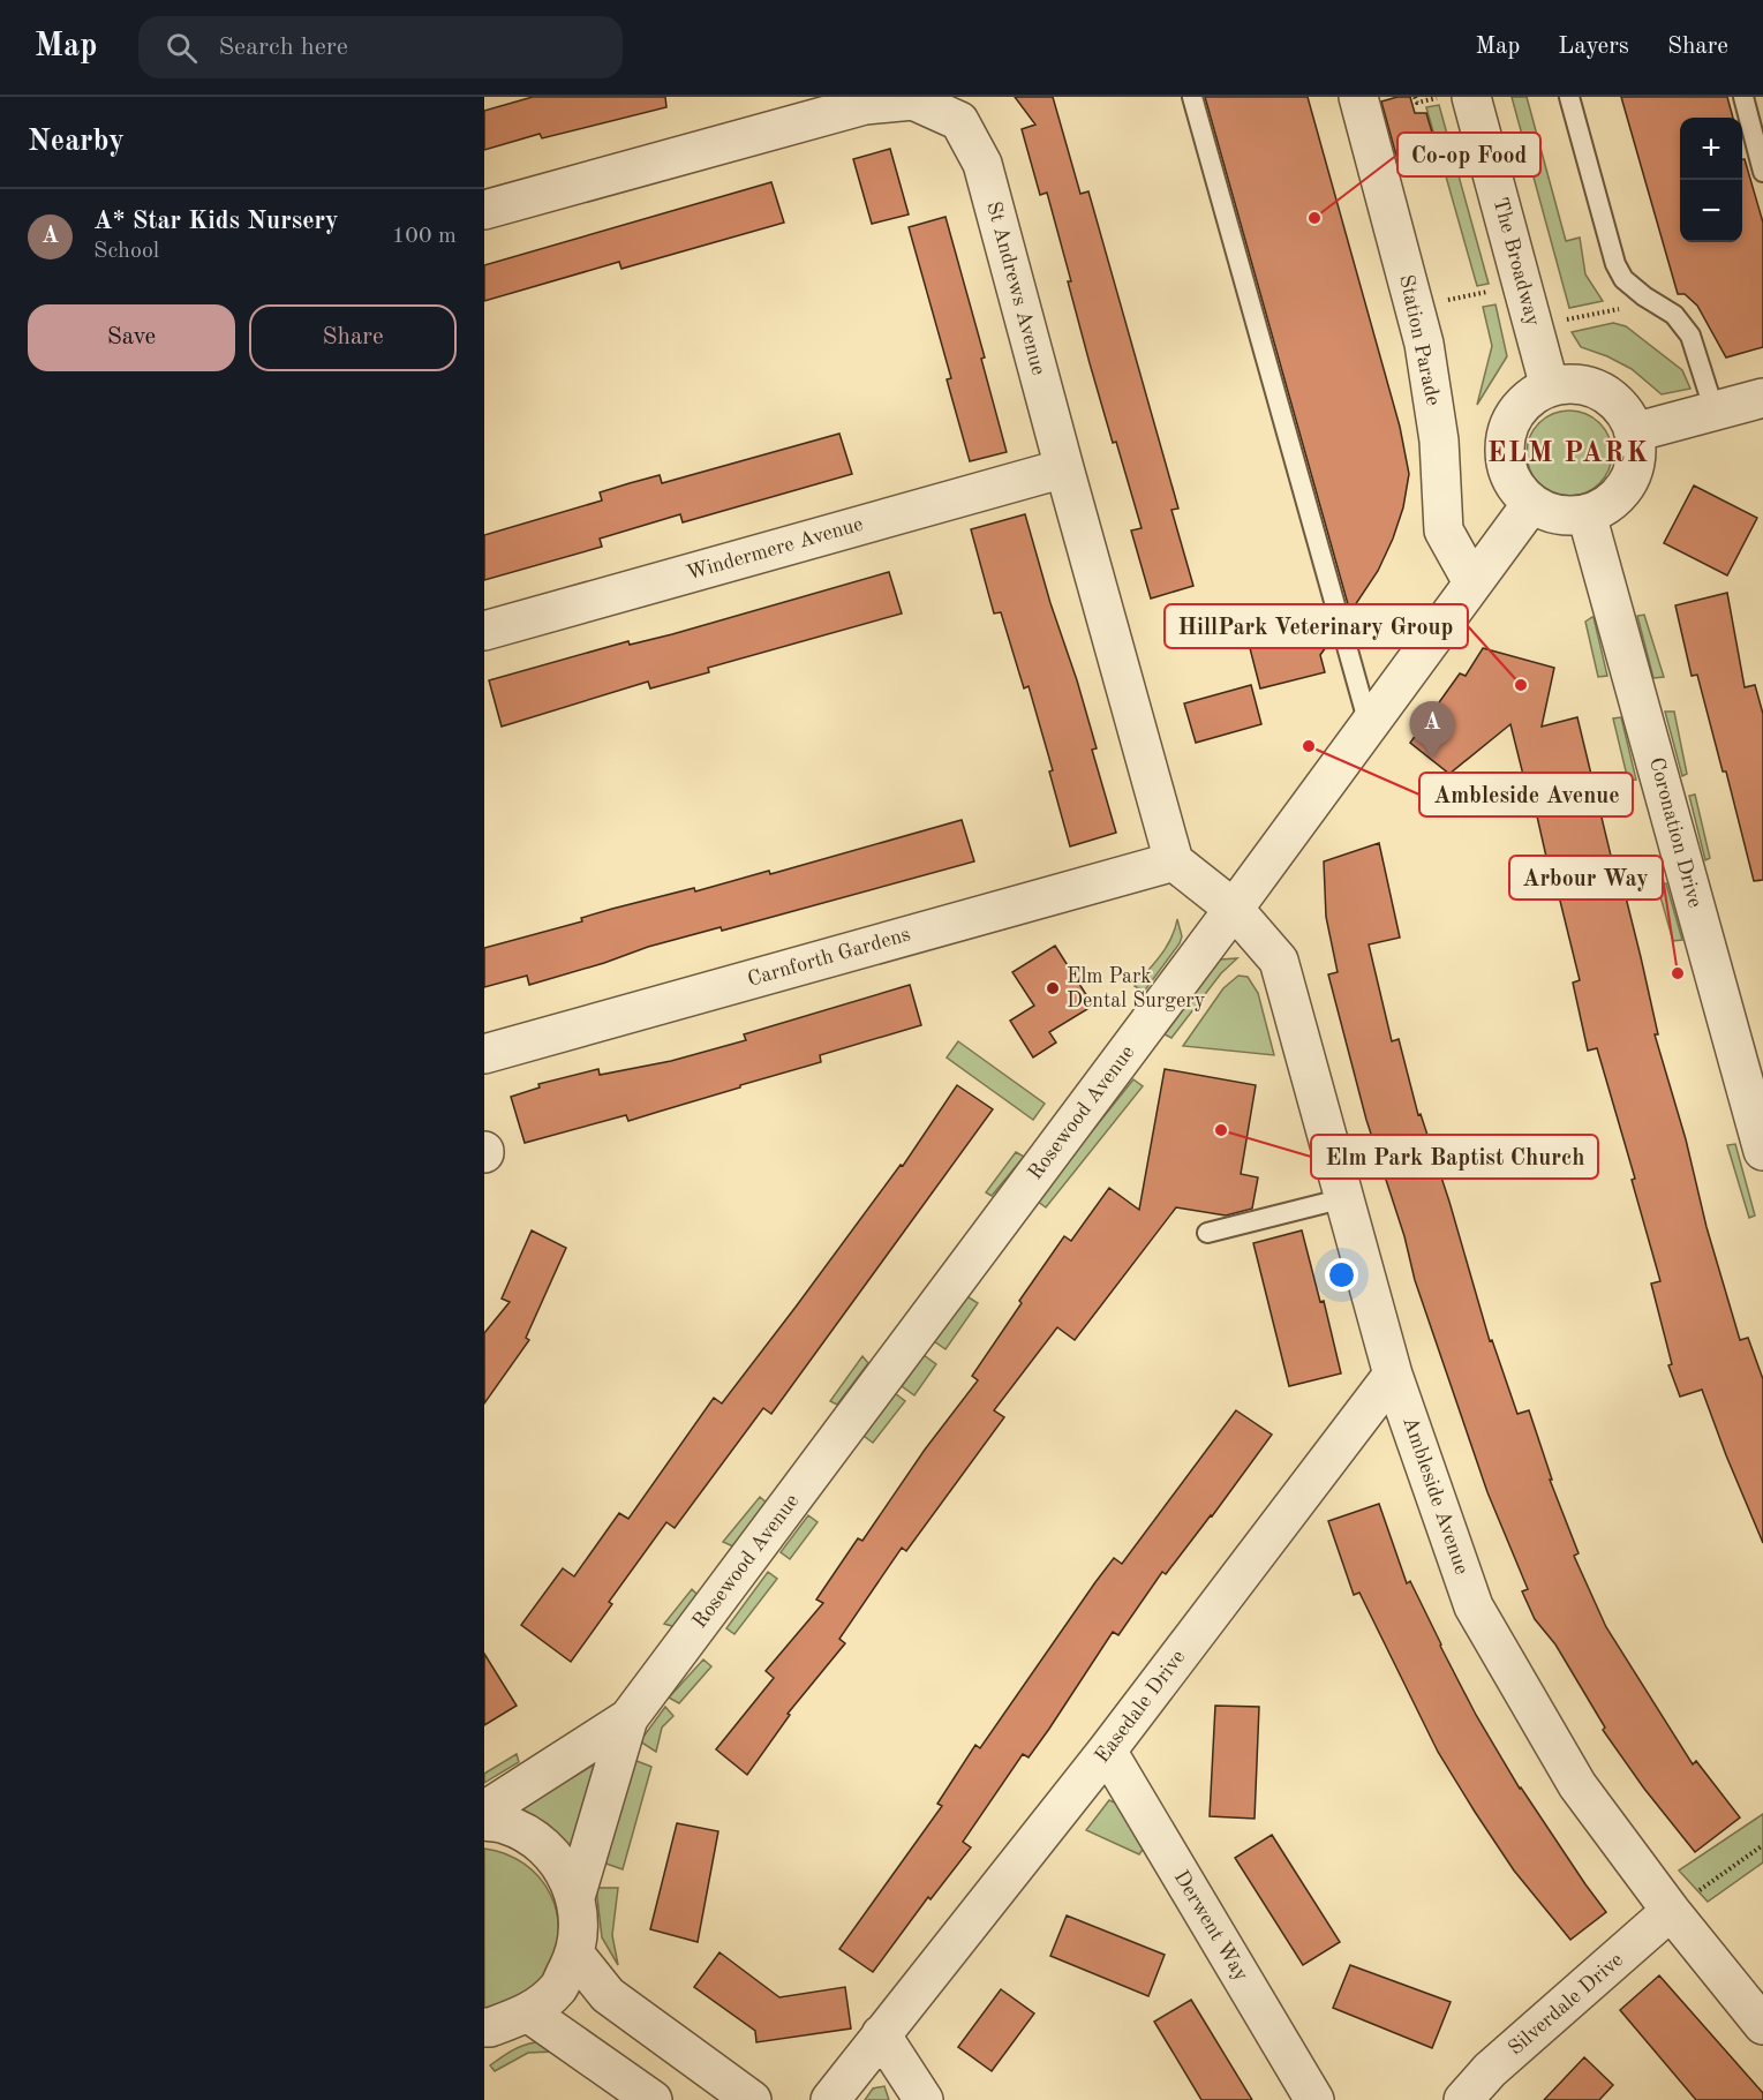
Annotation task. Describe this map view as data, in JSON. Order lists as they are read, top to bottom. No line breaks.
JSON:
{"streets":{"street":["The Broadway","St Andrews Avenue","Station Parade","Windermere Avenue","Coronation Drive","Carnforth Gardens","Rosewood Avenue","Ambleside Avenue","Easedale Drive","Derwent Way","Silverdale Drive"]},"crossings":[["The Broadway","Coronation Drive"],["The Broadway","Rosewood Avenue"],["St Andrews Avenue","Windermere Avenue"],["St Andrews Avenue","Carnforth Gardens"],["Station Parade","Rosewood Avenue"],["Coronation Drive","Rosewood Avenue"],["Rosewood Avenue","Ambleside Avenue"],["Ambleside Avenue","Easedale Drive"],["Ambleside Avenue","Silverdale Drive"],["Easedale Drive","Derwent Way"]],"districts":["ELM PARK"],"places":["Co-op Food","HillPark Veterinary Group","Ambleside Avenue","Arbour Way","Elm Park Dental Surgery","Elm Park Baptist Church"],"page":{"header":"Map","search":"Search here","nav":["Map","Layers","Share"],"heading":"Nearby","map_buttons":["+","−"],"list":[{"mark":"A","name":"A* Star Kids Nursery","note":"School","value":"100 m"}],"buttons":["Save","Share"],"pins":"A"}}
